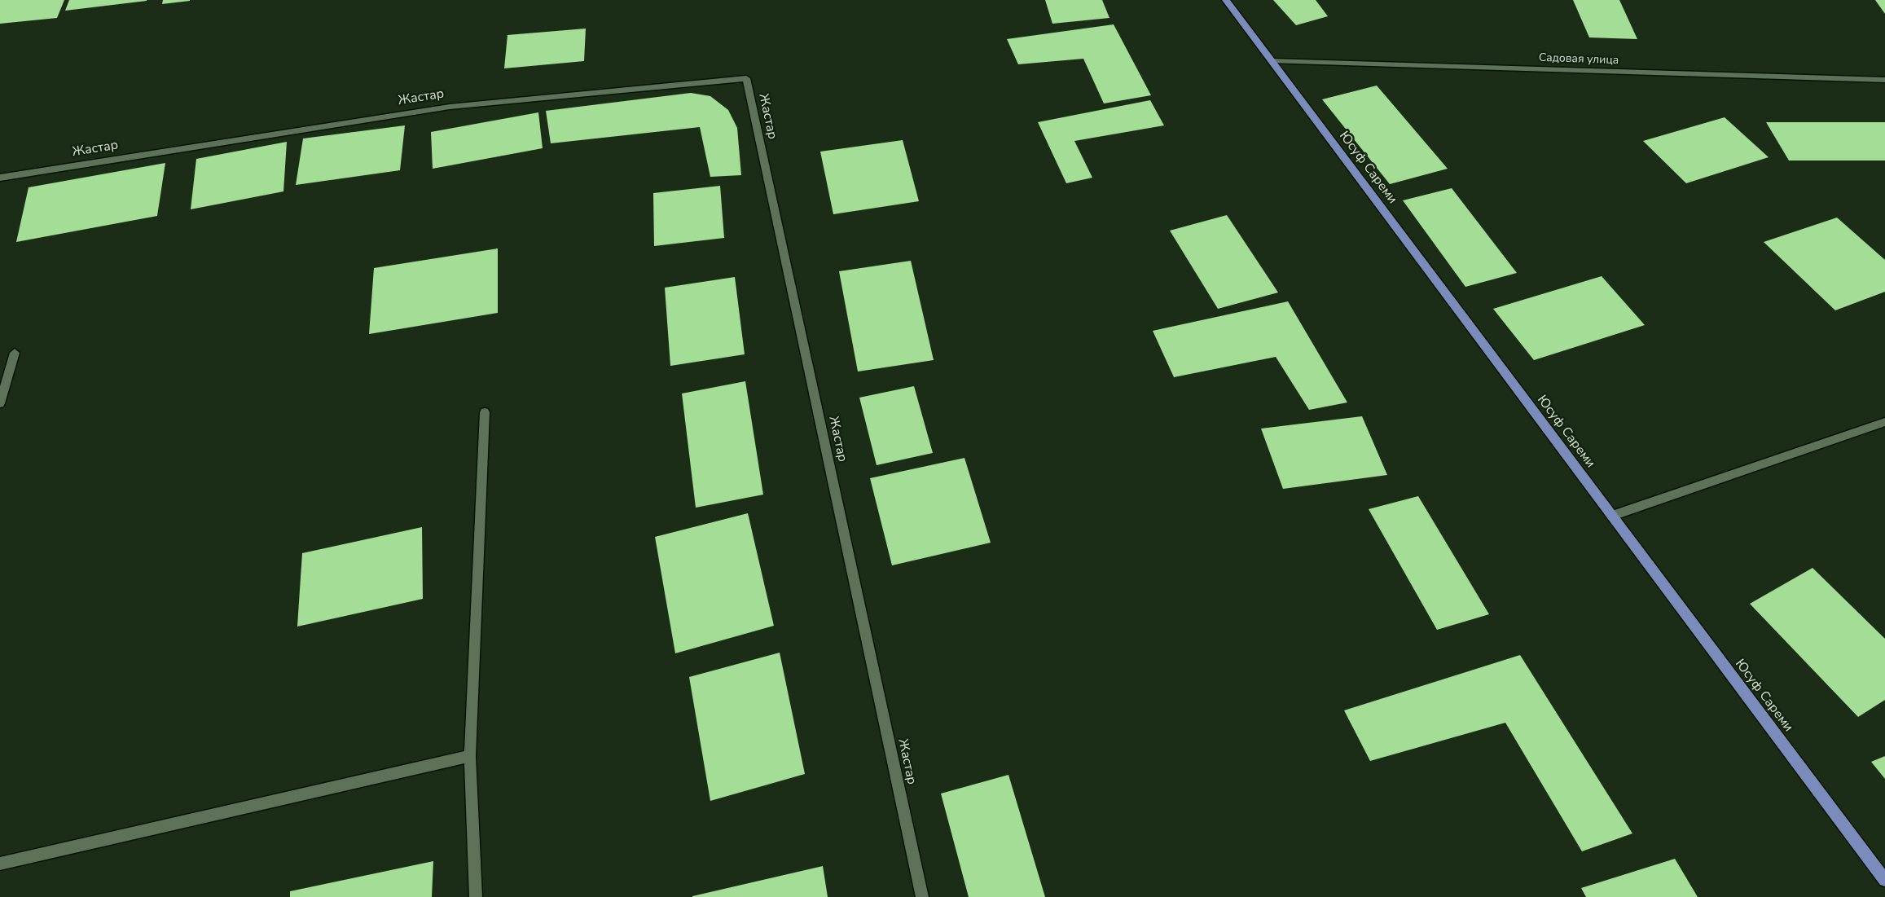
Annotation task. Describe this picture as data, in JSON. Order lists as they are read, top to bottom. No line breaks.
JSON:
{"streets":{"main road":["Юсуф Сареми"],"street":["Садовая улица","Жастар"]},"crossings":[["Садовая улица","Юсуф Сареми"]]}
